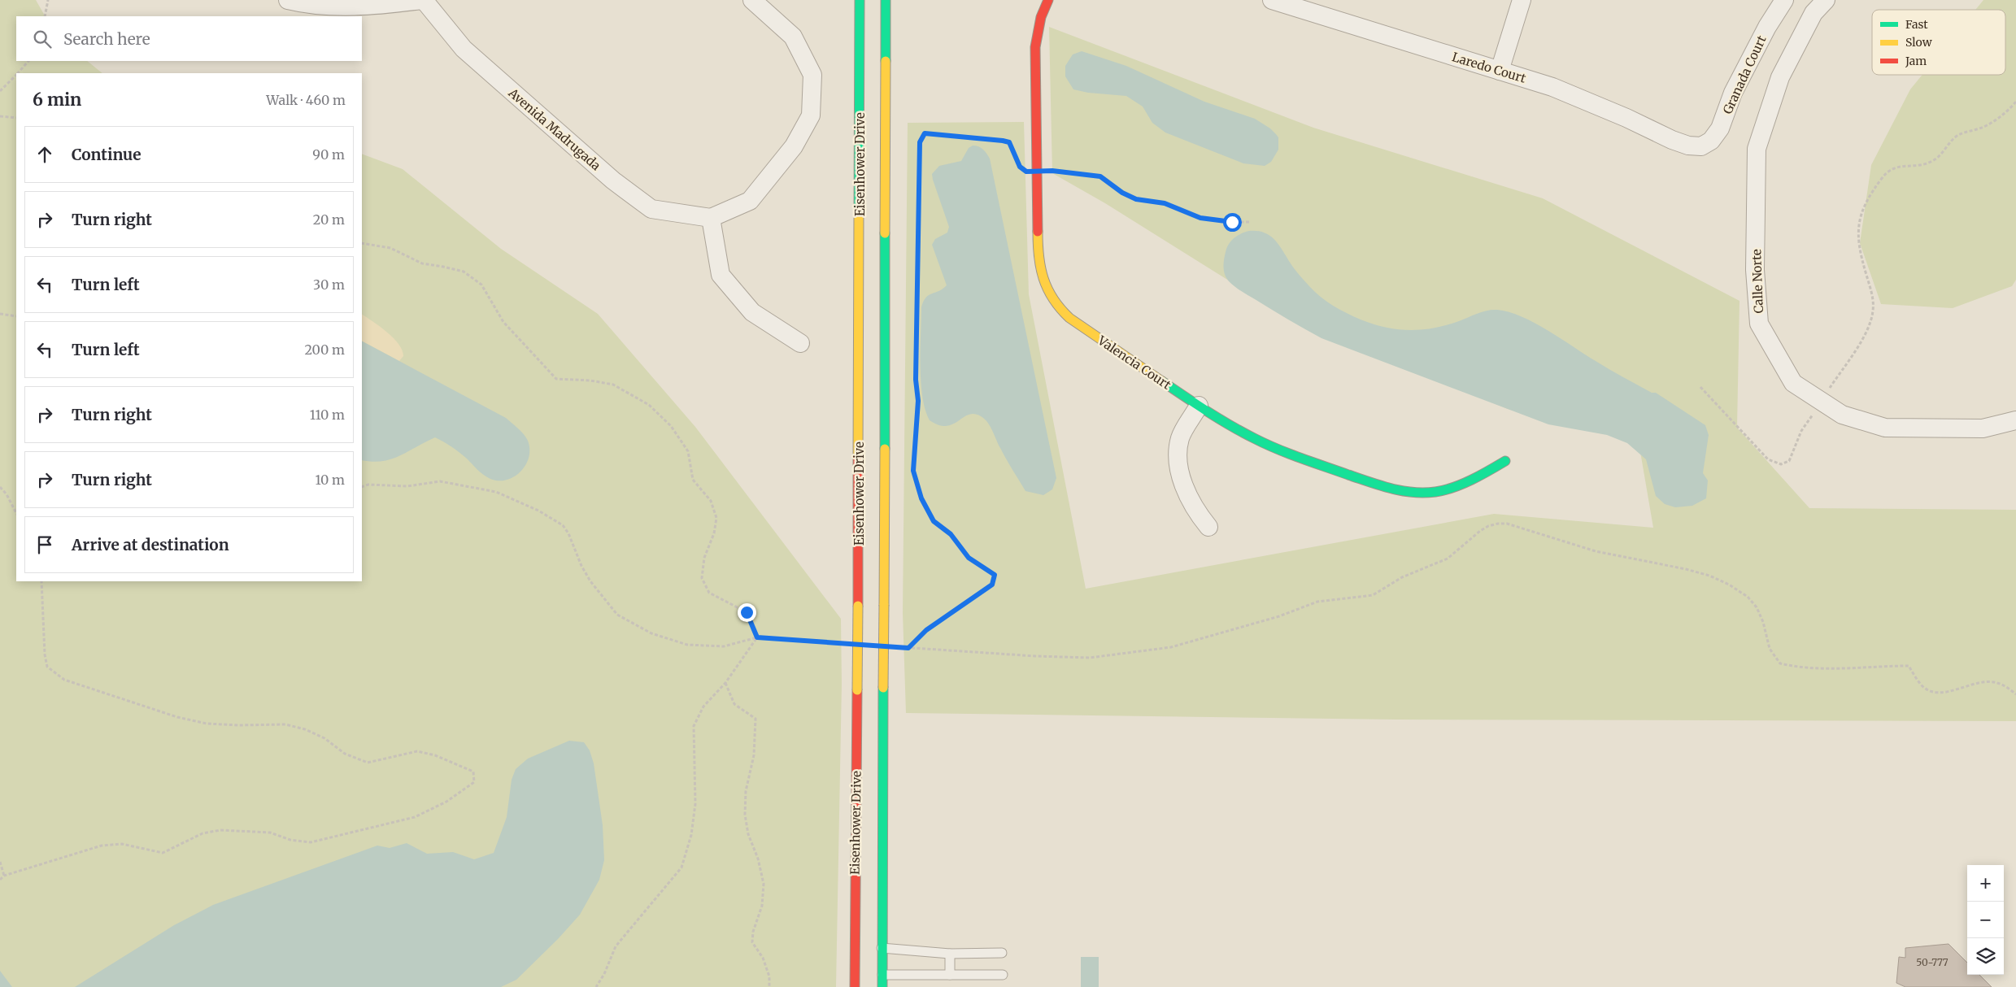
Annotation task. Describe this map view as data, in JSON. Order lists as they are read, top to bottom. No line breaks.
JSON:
{"streets":{"main road":["Eisenhower Drive","Valencia Court"],"street":["Laredo Court","Granada Court","Avenida Madrugada","Calle Norte"]},"crossings":[["Laredo Court","Granada Court"]],"house_numbers":["50-777"],"legend":["Fast","Slow","Jam"],"page":{"search":"Search here","heading":["6 min","Walk · 460 m"],"list":[["Continue","90 m"],["Turn right","20 m"],["Turn left","30 m"],["Turn left","200 m"],["Turn right","110 m"],["Turn right","10 m"],"Arrive at destination"],"map_buttons":["+","−"]}}
